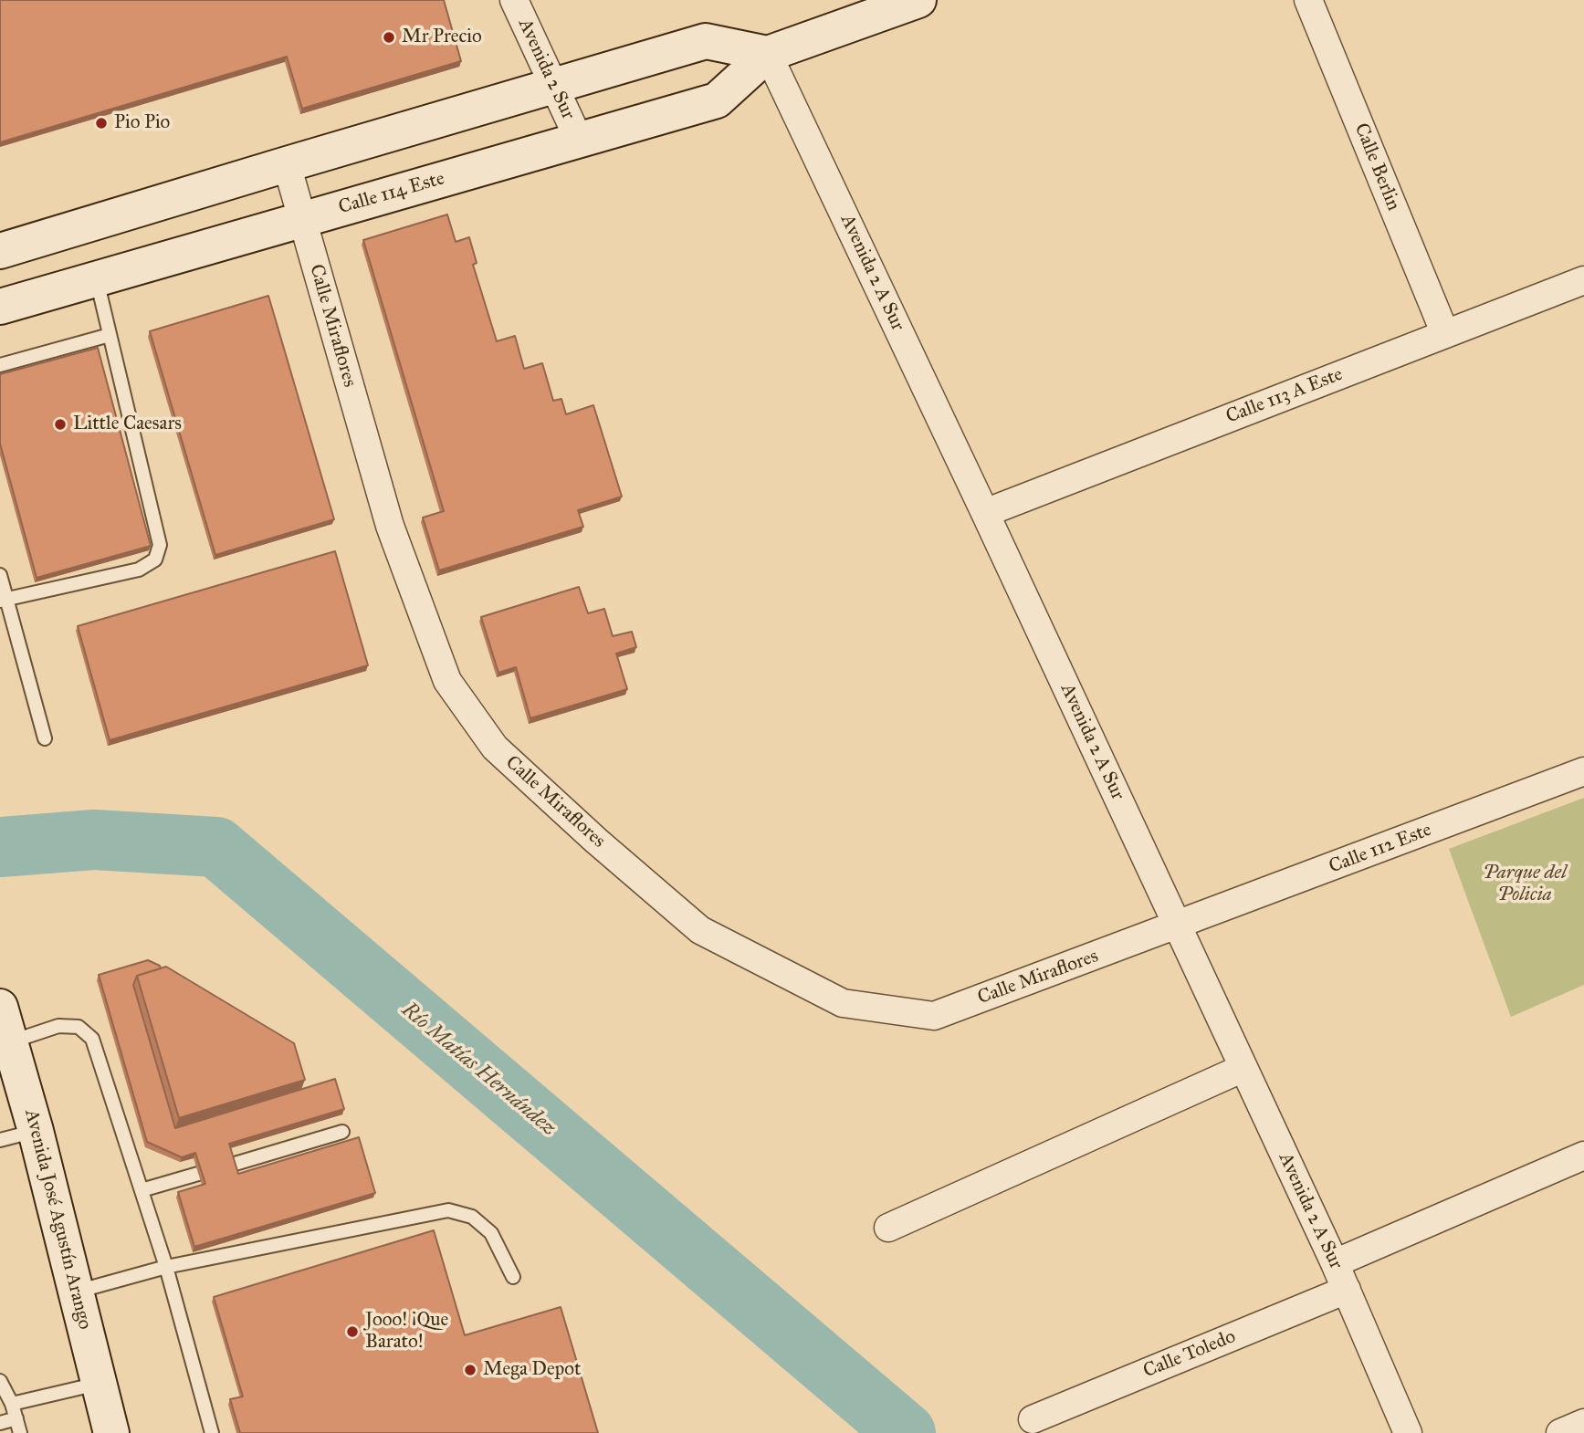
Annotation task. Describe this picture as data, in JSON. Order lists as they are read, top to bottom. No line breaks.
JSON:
{"streets":{"street":["Avenida 2 Sur","Calle Berlin","Calle 114 Este","Avenida 2 A Sur","Calle Miraflores","Calle 113 A Este","Calle 112 Este","Avenida José Agustín Arango","Calle Toledo"]},"crossings":[["Avenida 2 Sur","Calle 114 Este"],["Calle Berlin","Calle 113 A Este"],["Calle 114 Este","Avenida 2 A Sur"],["Calle 114 Este","Calle Miraflores"],["Avenida 2 A Sur","Calle Miraflores"],["Avenida 2 A Sur","Calle 113 A Este"],["Avenida 2 A Sur","Calle 112 Este"],["Avenida 2 A Sur","Calle Toledo"],["Calle Miraflores","Calle 112 Este"]],"water":["Río Matías Hernández"],"parks":["Parque del Policia"],"places":["Mr Precio","Pio Pio","Little Caesars","Jooo! ¡Que Barato!","Mega Depot"]}
